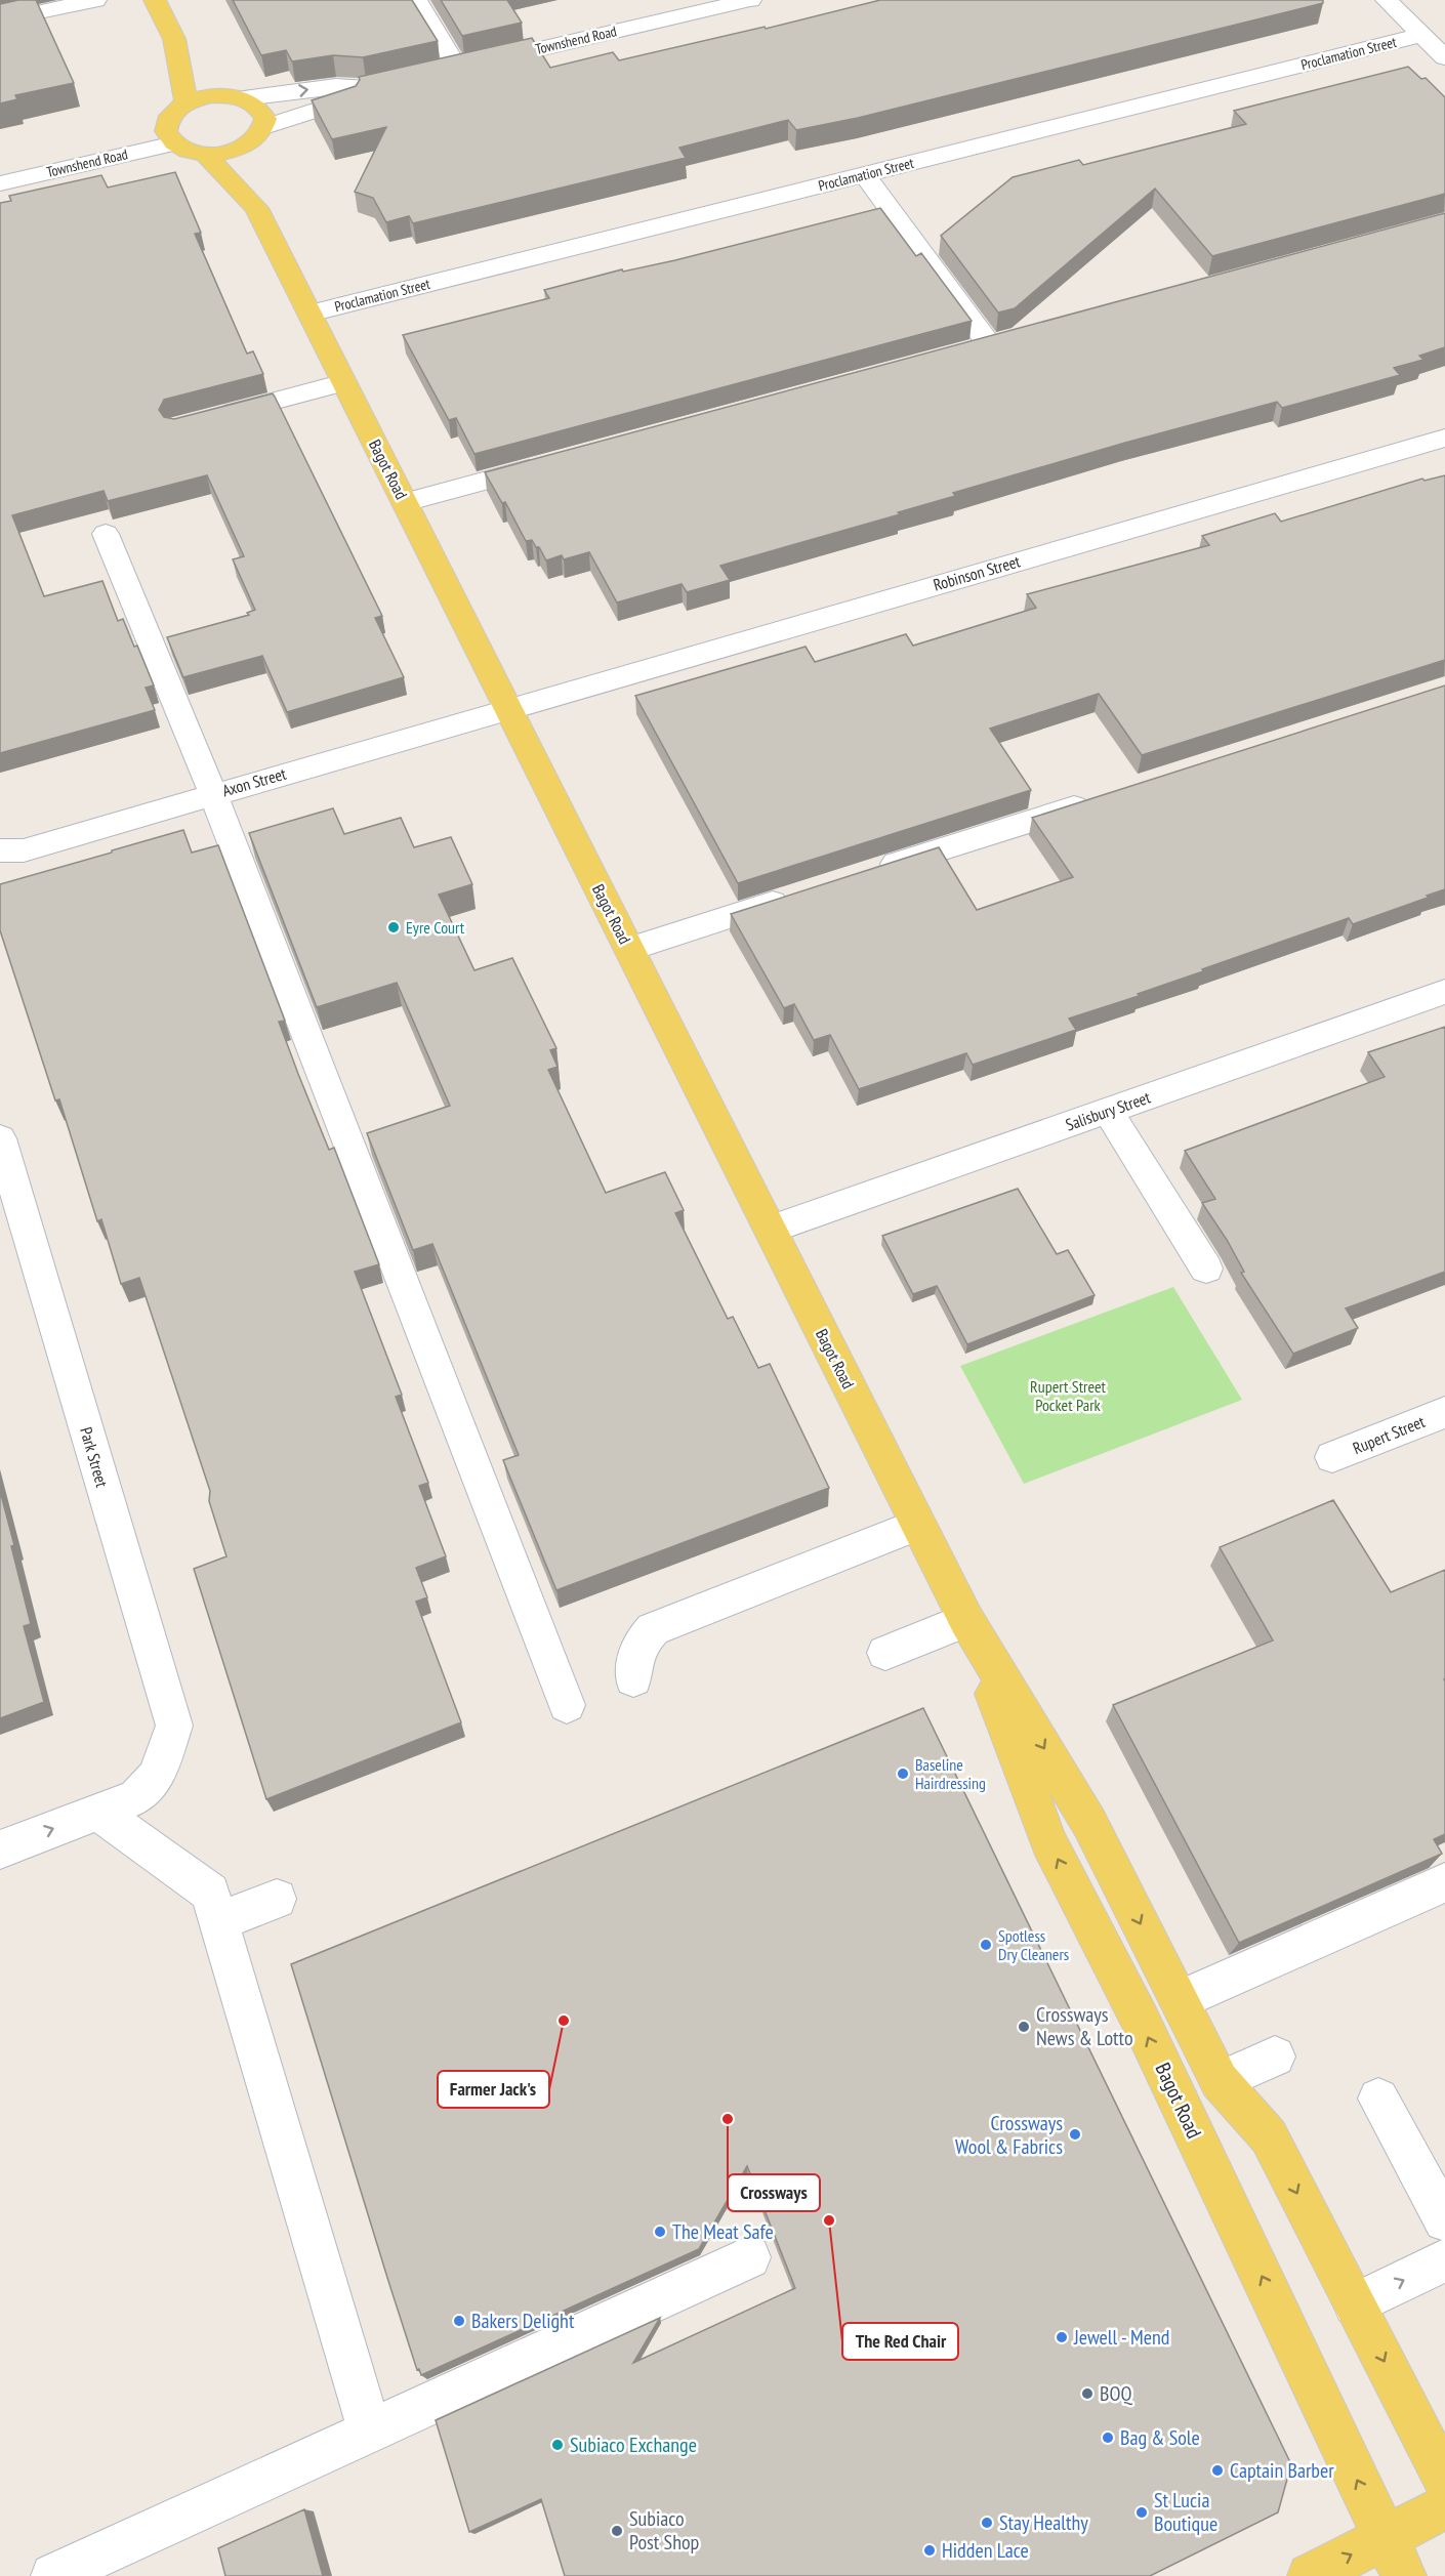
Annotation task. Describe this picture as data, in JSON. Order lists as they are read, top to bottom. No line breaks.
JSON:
{"streets":{"main road":["Bagot Road"],"street":["Townshend Road","Proclamation Street","Robinson Street","Axon Street","Salisbury Street","Rupert Street","Park Street"]},"crossings":[["Townshend Road","Bagot Road"],["Proclamation Street","Bagot Road"],["Bagot Road","Robinson Street"],["Bagot Road","Axon Street"],["Bagot Road","Salisbury Street"],["Robinson Street","Axon Street"]],"parks":["Rupert Street Pocket Park"],"places":["Eyre Court","Baseline Hairdressing","Spotless Dry Cleaners","Farmer Jack's","Crossways News & Lotto","Crossways","Crossways Wool & Fabrics","The Red Chair","The Meat Safe","Bakers Delight","Jewell - Mend","BOQ","Bag & Sole","Subiaco Exchange","Captain Barber","St Lucia Boutique","Stay Healthy","Subiaco Post Shop","Hidden Lace"]}
